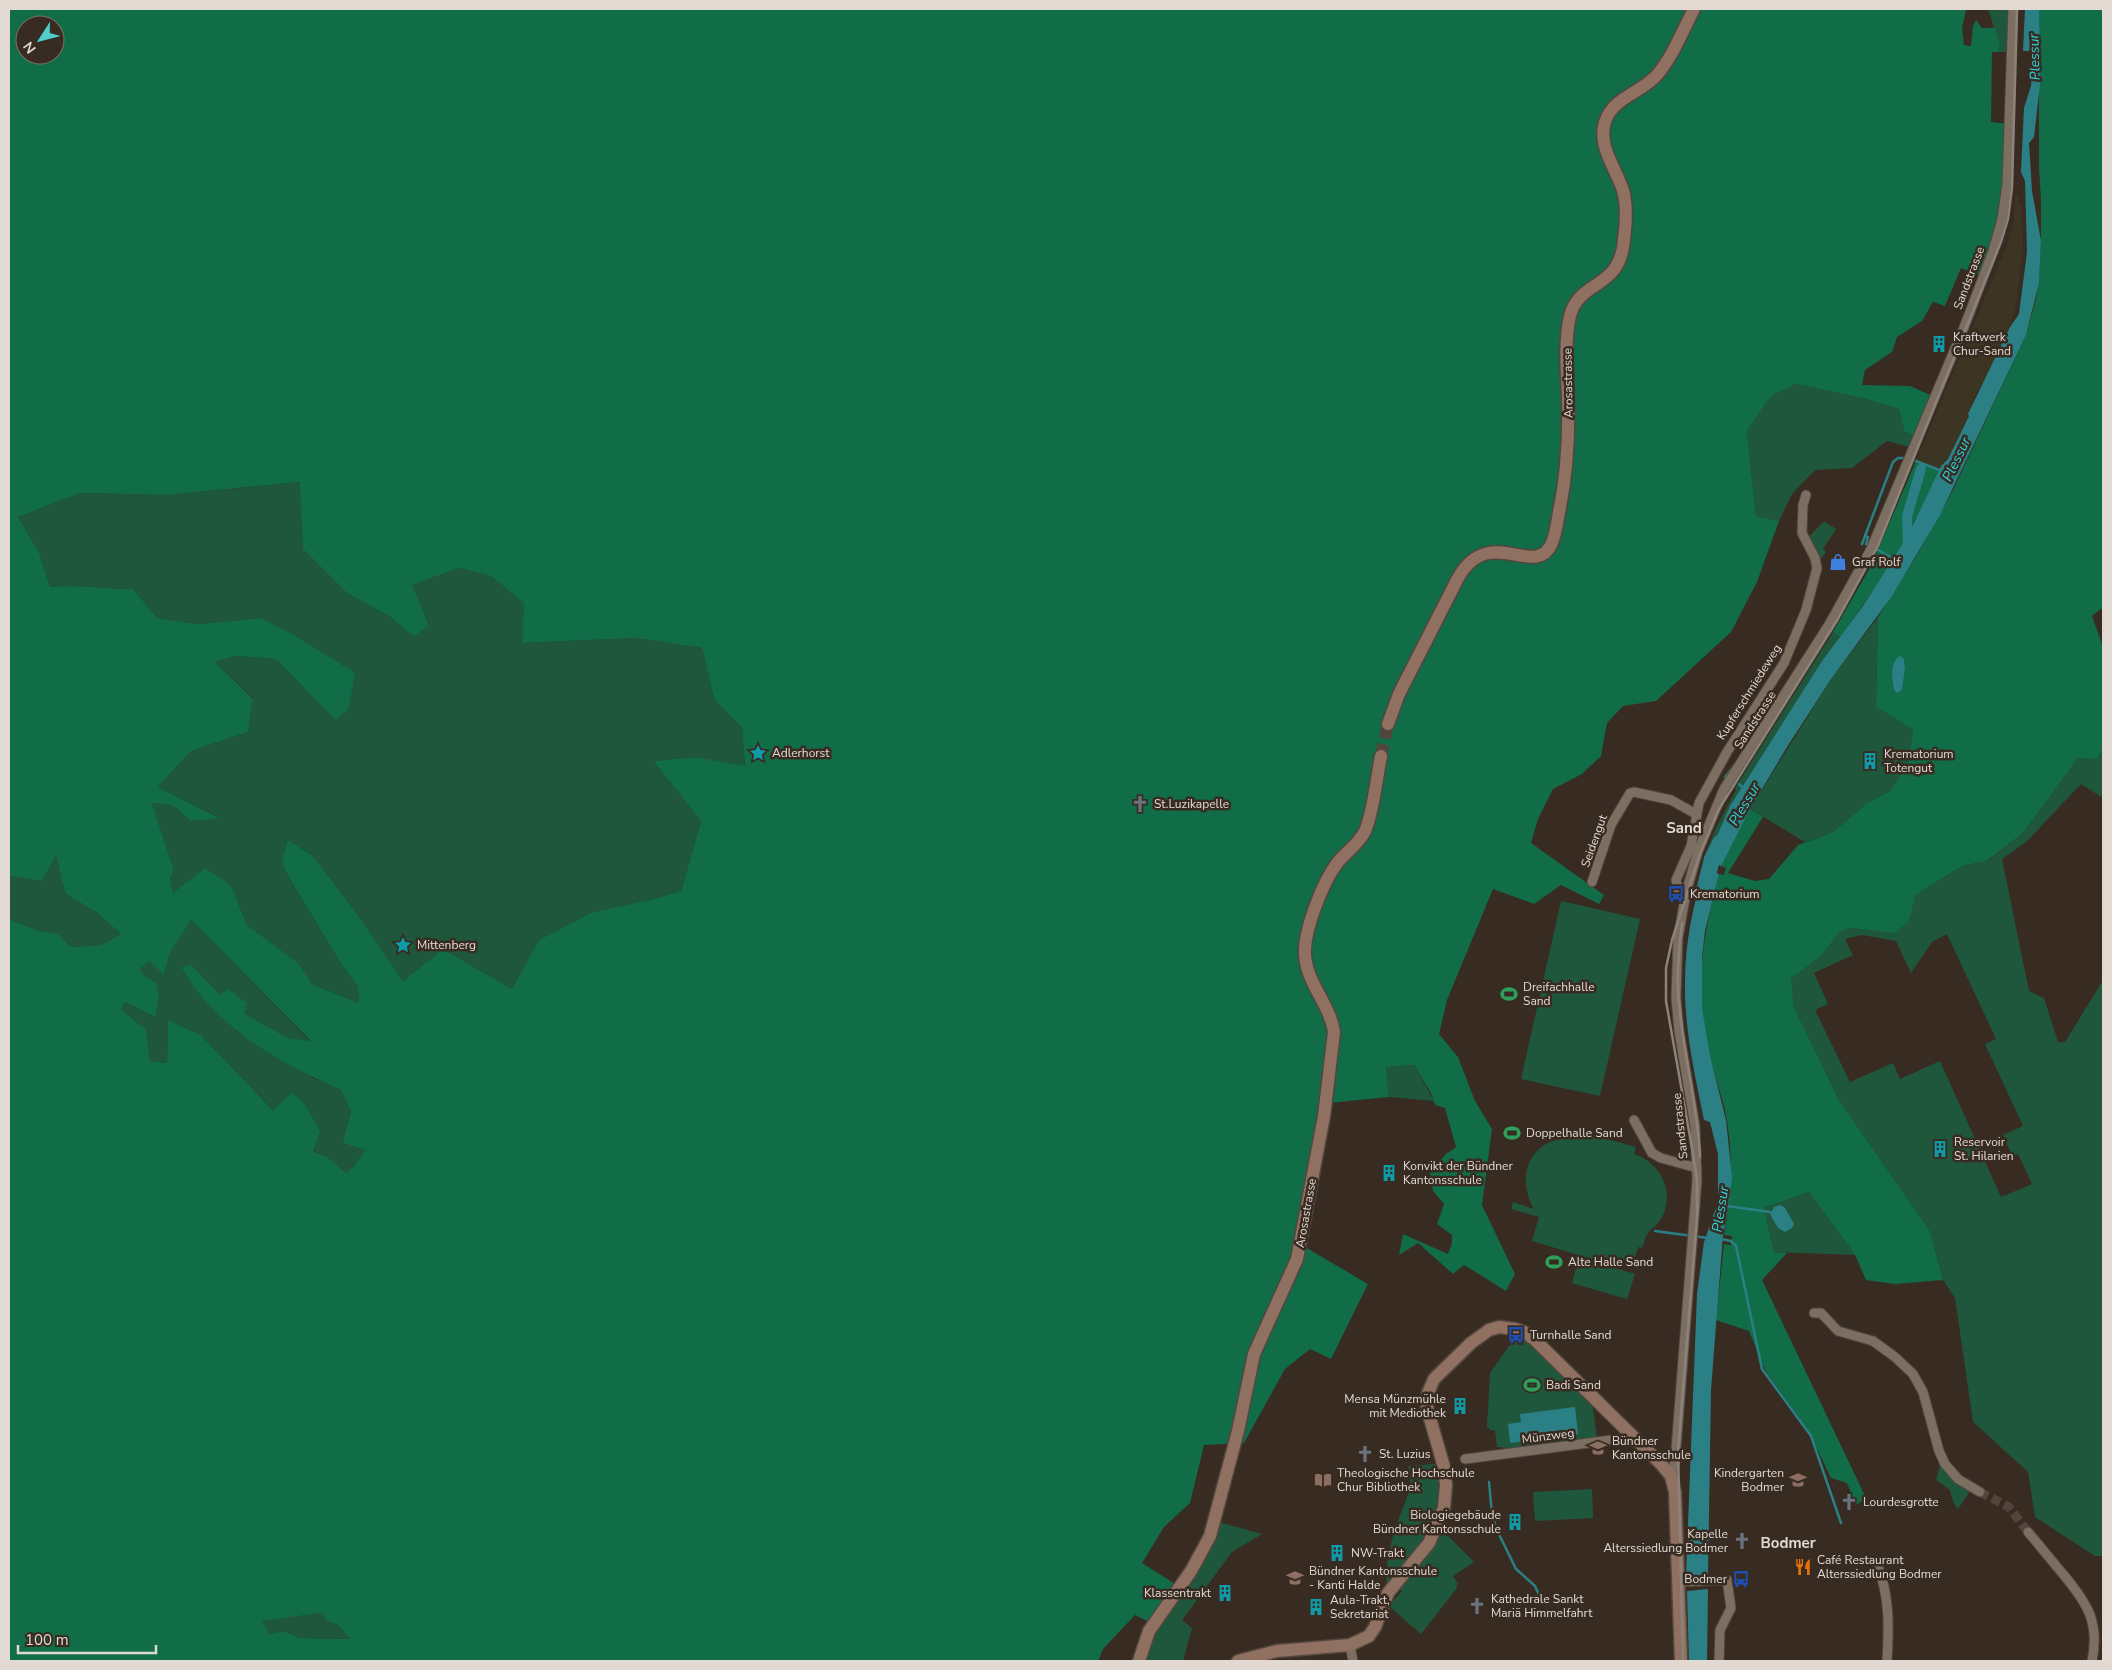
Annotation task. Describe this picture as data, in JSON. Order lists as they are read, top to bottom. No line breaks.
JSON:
{"streets":{"main road":["Arosastrasse"],"street":["Sandstrasse","Kupferschmiedeweg","Seidengut","Münzweg"]},"crossings":[["Sandstrasse","Kupferschmiedeweg"],["Kupferschmiedeweg","Seidengut"]],"districts":["Sand","Bodmer"],"water":["Plessur"],"places":{"building":["Kraftwerk Chur-Sand","Krematorium Totengut","Reservoir St. Hilarien","Konvikt der Bündner Kantonsschule","Mensa Münzmühle mit Mediothek","Biologiegebäude Bündner Kantonsschule","NW-Trakt","Klassentrakt","Aula-Trakt, Sekretariat"],"shop":["Graf Rolf"],"place":["Adlerhorst","Mittenberg"],"church":["St.Luzikapelle","St. Luzius","Lourdesgrotte","Kapelle Alterssiedlung Bodmer","Kathedrale Sankt Mariä Himmelfahrt"],"bus stop":["Krematorium","Turnhalle Sand","Bodmer"],"sports":["Dreifachhalle Sand","Doppelhalle Sand","Alte Halle Sand","Badi Sand"],"school or university":["Bündner Kantonsschule","Kindergarten Bodmer","Bündner Kantonsschule - Kanti Halde"],"library":["Theologische Hochschule Chur Bibliothek"],"restaurant":["Café Restaurant Alterssiedlung Bodmer"]},"scale_bar":"100 m","north":"bottom left"}
